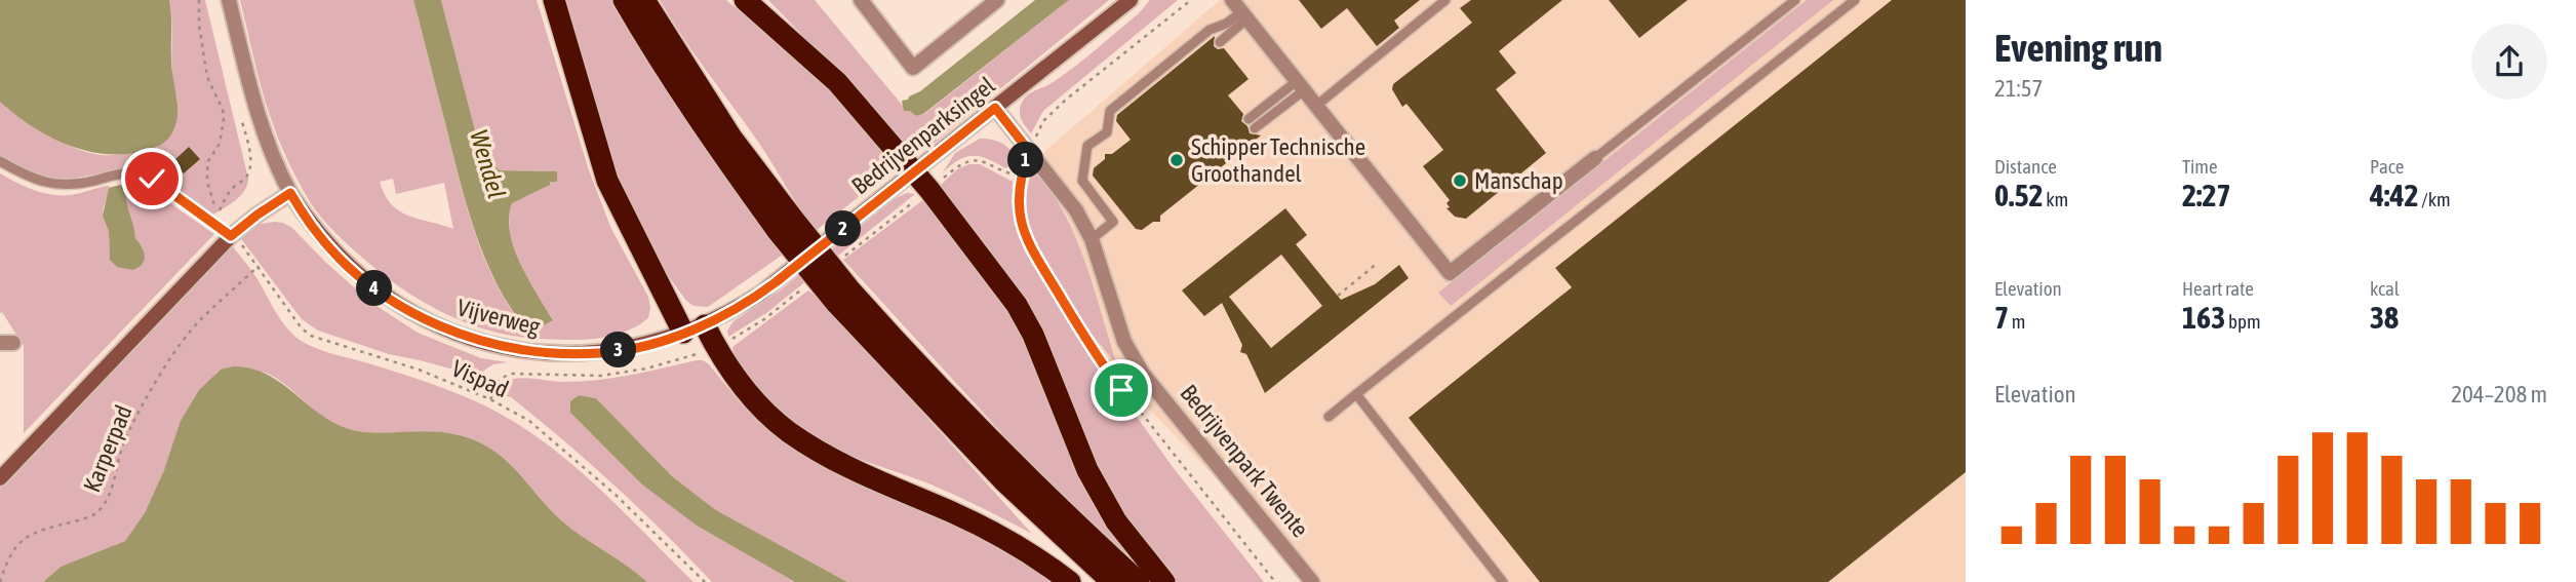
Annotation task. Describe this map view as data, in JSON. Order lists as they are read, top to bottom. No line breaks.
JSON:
{"streets":{"main road":["Bedrijvenparksingel","Vijverweg"],"street":["Bedrijvenpark Twente"],"path":["Vispad","Karperpad"]},"crossings":[["Bedrijvenparksingel","Vijverweg"],["Bedrijvenparksingel","Bedrijvenpark Twente"],["Vispad","Karperpad"]],"water":["Wendel"],"places":["Schipper Technische Groothandel","Manschap"],"page":{"heading":["Evening run","21:57"],"stats":[["Distance","0.52 km"],["Time","2:27"],["Pace","4:42 /km"],["Elevation","7 m"],["Heart rate","163 bpm"],["kcal","38"]],"pins":["1","2","4","3"],"chart":["Elevation","204–208 m"]}}
